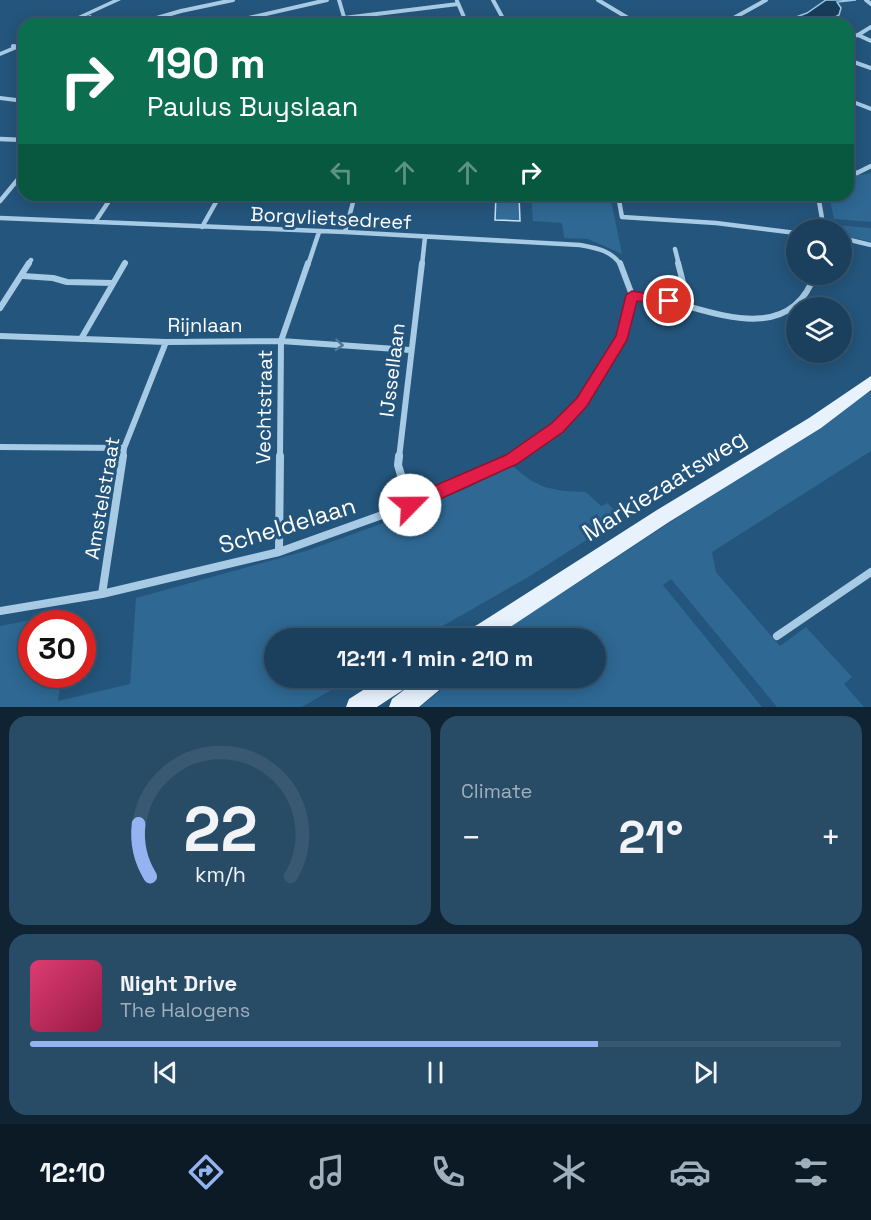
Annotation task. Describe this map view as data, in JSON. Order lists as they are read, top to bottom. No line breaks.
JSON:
{"streets":{"main road":["Markiezaatsweg"],"street":["Borgvlietsedreef","Rijnlaan","IJssellaan","Vechtstraat","Amstelstraat","Scheldelaan"]},"crossings":[["Borgvlietsedreef","IJssellaan"],["Borgvlietsedreef","Vechtstraat"],["Borgvlietsedreef","Scheldelaan"],["Rijnlaan","IJssellaan"],["Rijnlaan","Vechtstraat"],["Rijnlaan","Amstelstraat"],["IJssellaan","Scheldelaan"],["Vechtstraat","Scheldelaan"],["Amstelstraat","Scheldelaan"]],"page":{"turn":["190 m","Paulus Buyslaan"],"limit":"30","trip":"12:11 · 1 min · 210 m","tile":"Climate","heat":["−","21°","+"],"song":["Night Drive","The Halogens"],"tabs":"12:10","gauge":["22","km/h"]}}
